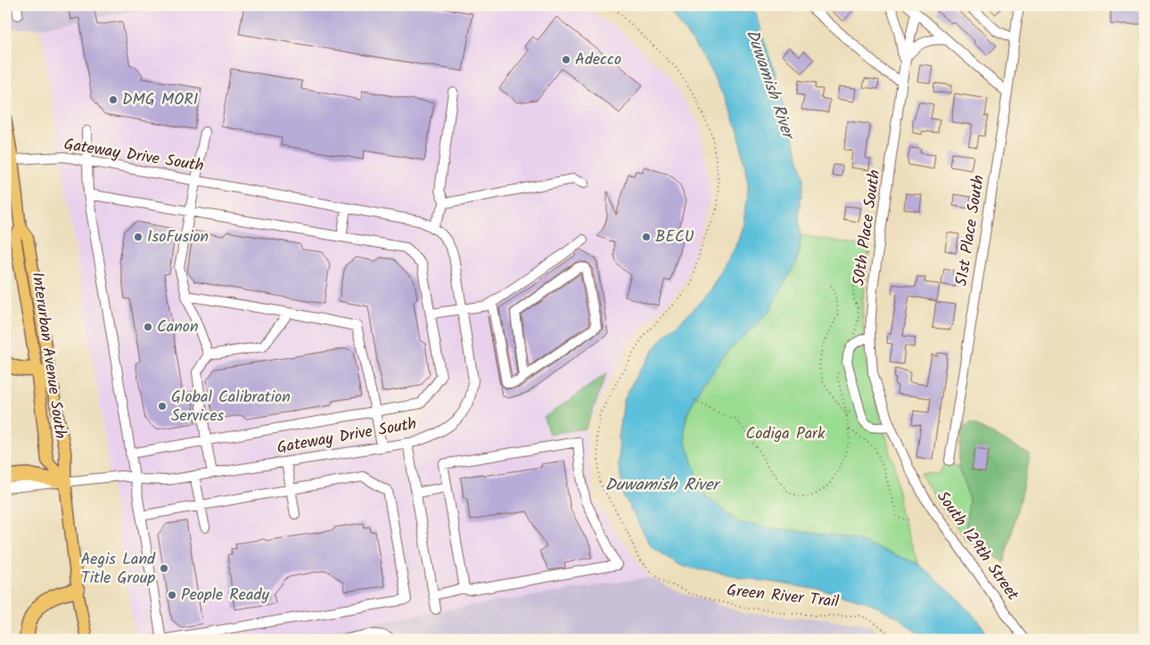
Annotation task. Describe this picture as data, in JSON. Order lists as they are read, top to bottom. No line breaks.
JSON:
{"streets":{"main road":["Interurban Avenue South"],"street":["Gateway Drive South","50th Place South","51st Place South","South 129th Street"],"path":["Green River Trail"]},"crossings":[["Gateway Drive South","Interurban Avenue South"],["50th Place South","South 129th Street"]],"water":["Duwamish River"],"parks":["Codiga Park"],"places":["Adecco","DMG MORI","IsoFusion","BECU","Canon","Global Calibration Services","Aegis Land Title Group","People Ready"]}
